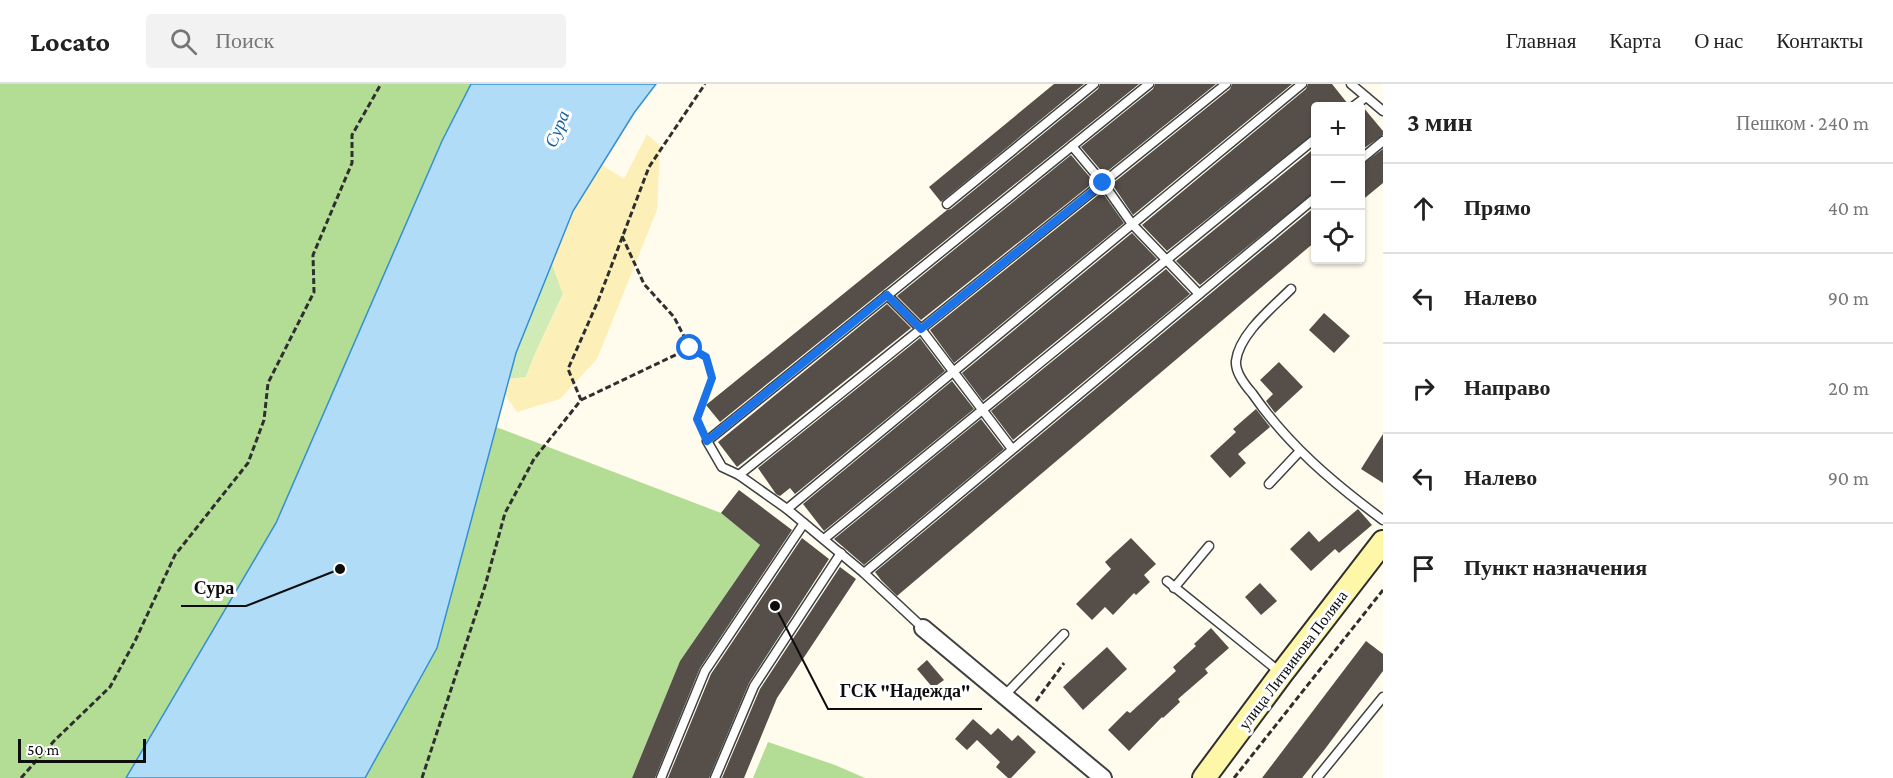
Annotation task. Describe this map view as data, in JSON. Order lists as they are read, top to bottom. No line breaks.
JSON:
{"streets":{"main road":["улица Литвинова Поляна"]},"water":["Сура"],"places":["Сура","ГСК \"Надежда\""],"scale_bar":"50 m","page":{"header":"Locato","search":"Поиск","nav":["Главная","Карта","О нас","Контакты"],"heading":["3 мин","Пешком · 240 m"],"map_buttons":["+","−"],"list":[["Прямо","40 m"],["Налево","90 m"],["Направо","20 m"],["Налево","90 m"],"Пункт назначения"],"scale":"50 m"}}
